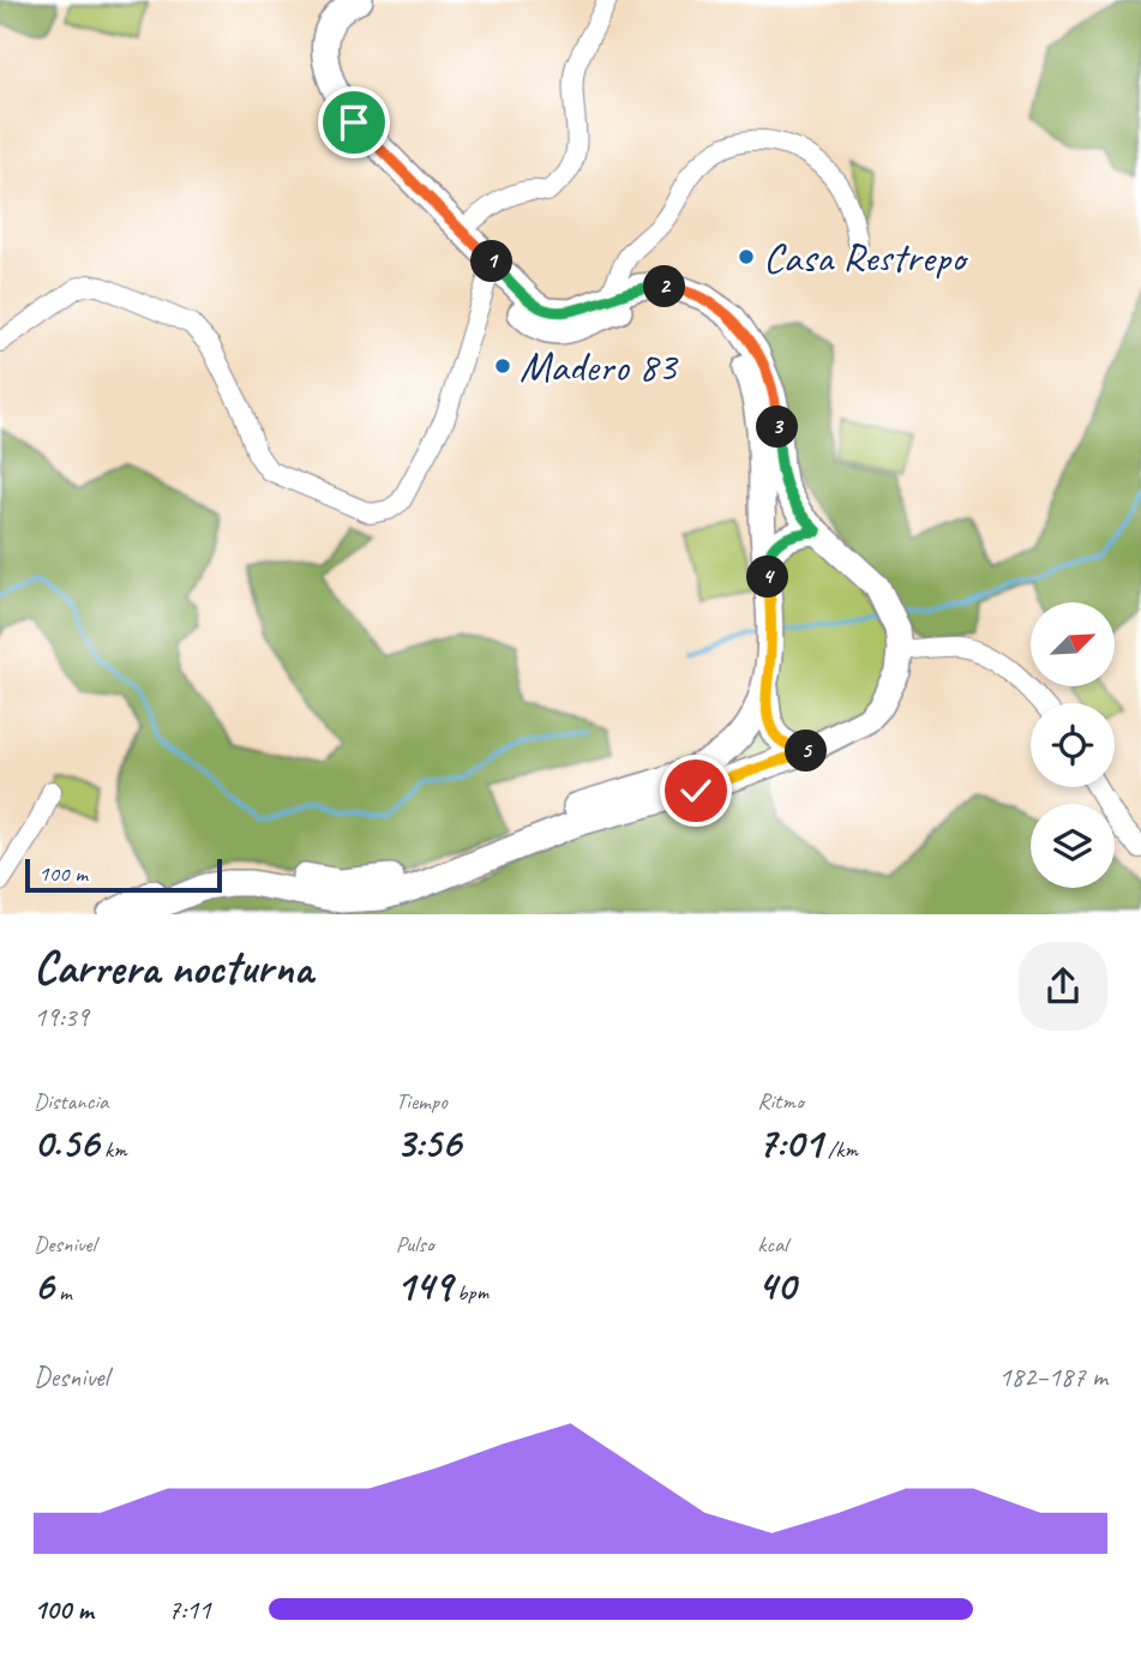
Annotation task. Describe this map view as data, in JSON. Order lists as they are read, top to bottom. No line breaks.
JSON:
{"places":["Casa Restrepo","Madero 83"],"scale_bar":"100 m","north":"top right","page":{"pins":["1","2","3","4","5"],"scale":"100 m","heading":["Carrera nocturna","19:39"],"stats":[["Distancia","0.56 km"],["Tiempo","3:56"],["Ritmo","7:01 /km"],["Desnivel","6 m"],["Pulso","149 bpm"],["kcal","40"]],"chart":["Desnivel","182–187 m"],"list":[{"name":"100 m","note":"7:11"}]}}
